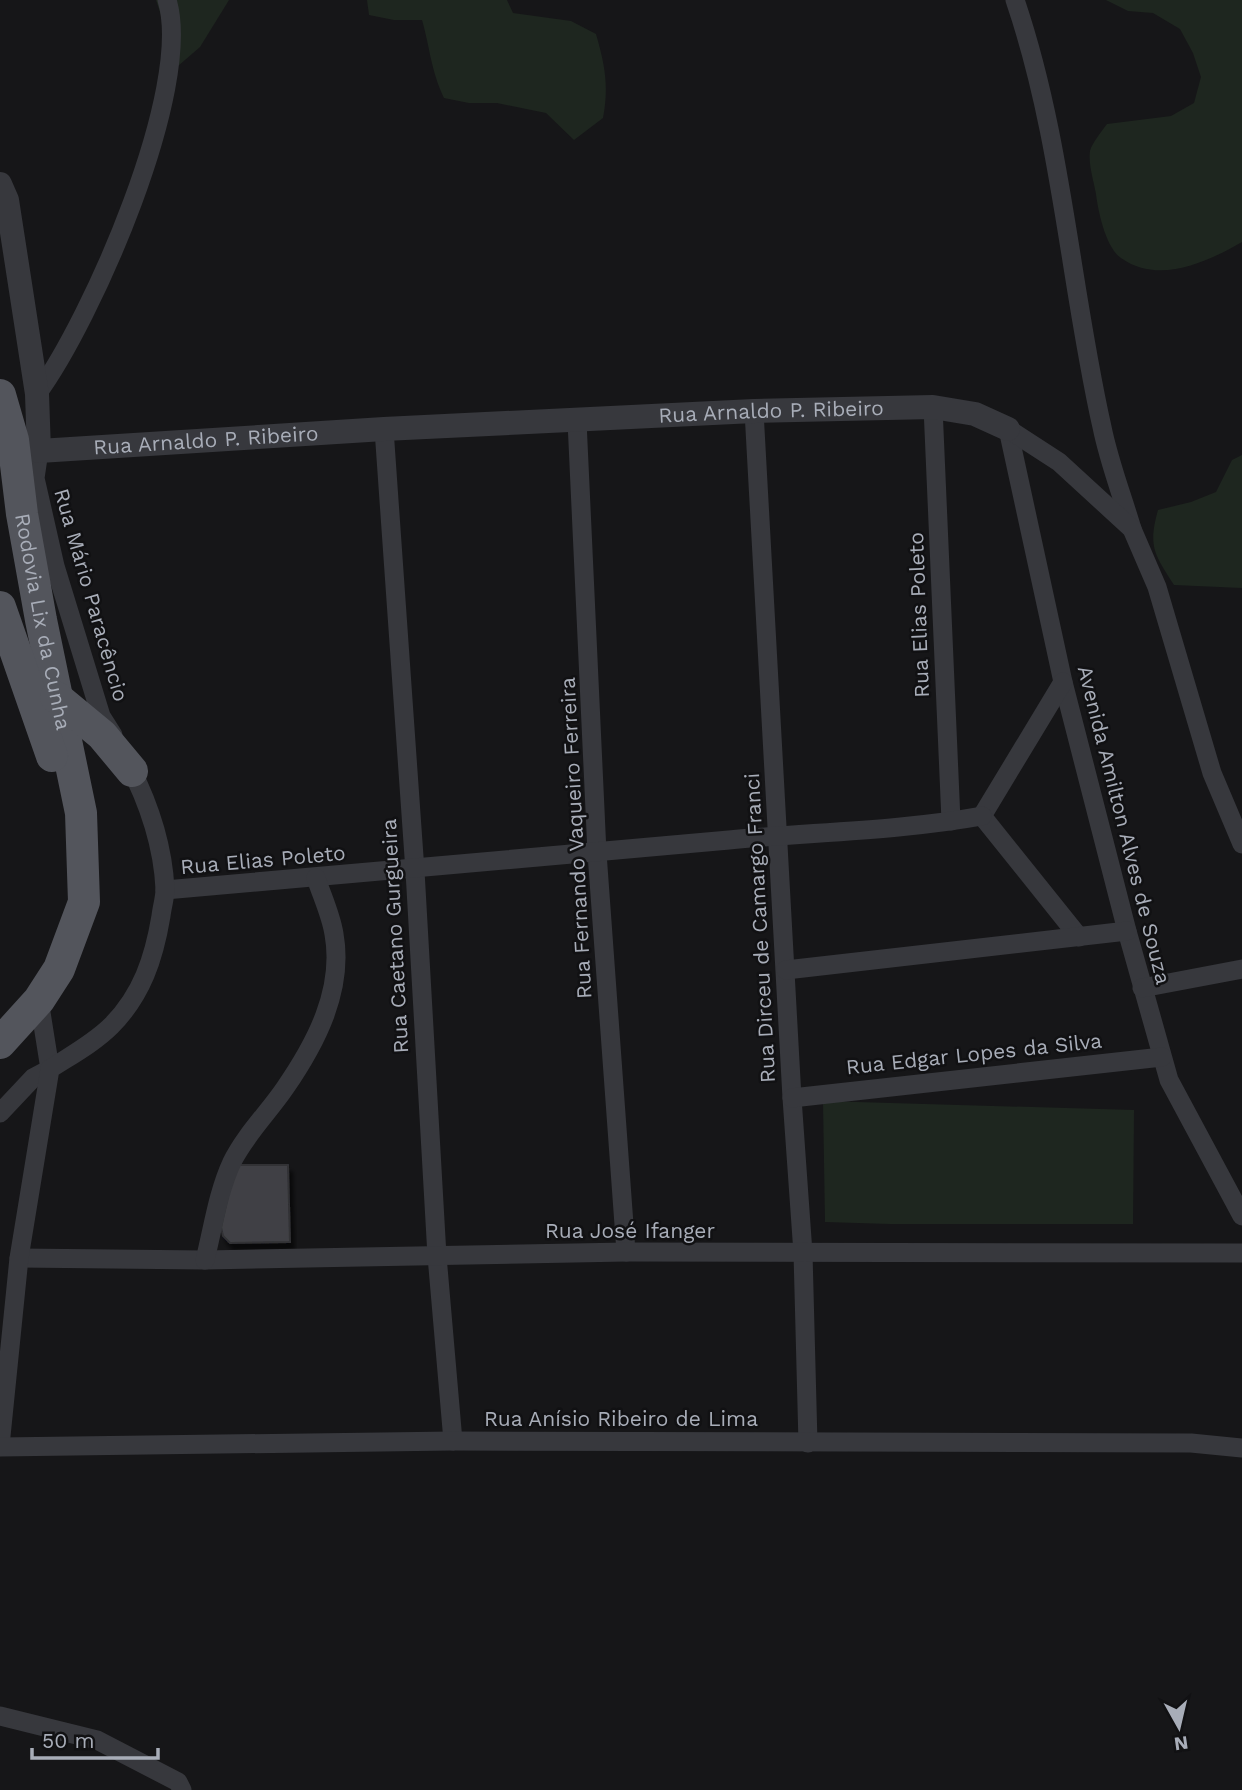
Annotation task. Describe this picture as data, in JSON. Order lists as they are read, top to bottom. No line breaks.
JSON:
{"streets":{"main road":["Rodovia Lix da Cunha"],"street":["Rua Arnaldo P. Ribeiro","Rua Mário Paracêncio","Rua Elias Poleto","Avenida Amilton Alves de Souza","Rua Fernando Vaqueiro Ferreira","Rua Dirceu de Camargo Franci","Rua Caetano Gurgueira","Rua Edgar Lopes da Silva","Rua José Ifanger","Rua Anísio Ribeiro de Lima"]},"crossings":[["Rua Arnaldo P. Ribeiro","Rua Mário Paracêncio"],["Rua Arnaldo P. Ribeiro","Rua Elias Poleto"],["Rua Arnaldo P. Ribeiro","Avenida Amilton Alves de Souza"],["Rua Arnaldo P. Ribeiro","Rua Fernando Vaqueiro Ferreira"],["Rua Arnaldo P. Ribeiro","Rua Dirceu de Camargo Franci"],["Rua Arnaldo P. Ribeiro","Rua Caetano Gurgueira"],["Rua Mário Paracêncio","Rua Elias Poleto"],["Rua Elias Poleto","Rua Fernando Vaqueiro Ferreira"],["Rua Elias Poleto","Rua Dirceu de Camargo Franci"],["Rua Elias Poleto","Rua Caetano Gurgueira"],["Avenida Amilton Alves de Souza","Rua Edgar Lopes da Silva"],["Rua Fernando Vaqueiro Ferreira","Rua José Ifanger"],["Rua Dirceu de Camargo Franci","Rua Edgar Lopes da Silva"],["Rua Dirceu de Camargo Franci","Rua José Ifanger"],["Rua Dirceu de Camargo Franci","Rua Anísio Ribeiro de Lima"],["Rua Caetano Gurgueira","Rua José Ifanger"],["Rua Caetano Gurgueira","Rua Anísio Ribeiro de Lima"]],"scale_bar":"50 m","north":"bottom"}
